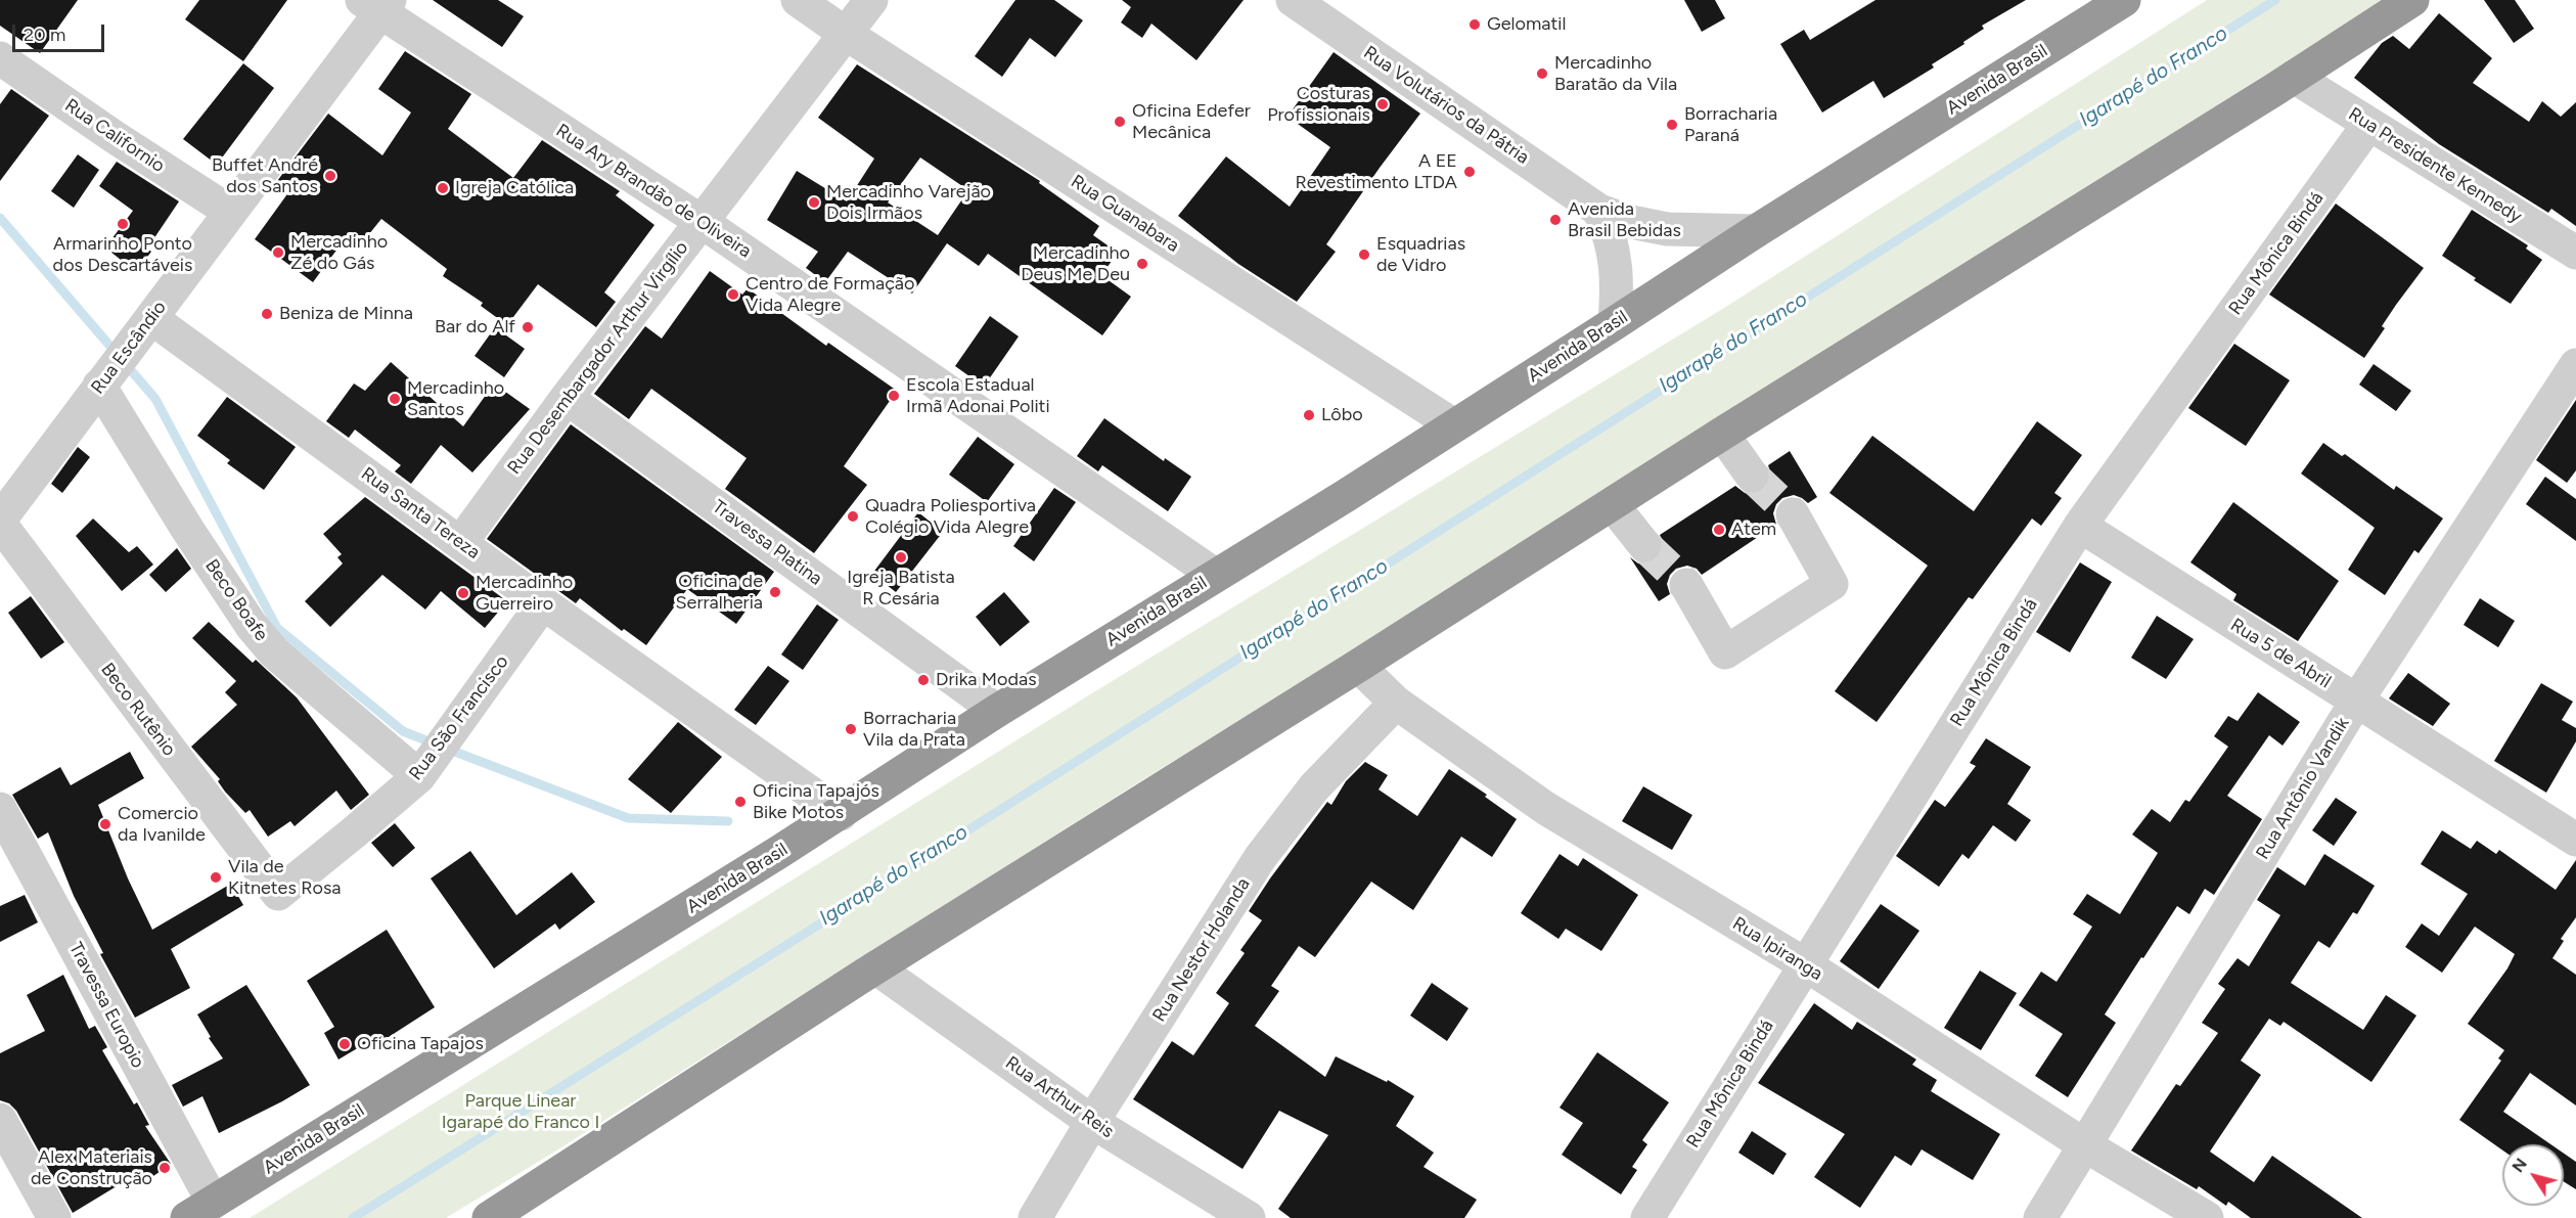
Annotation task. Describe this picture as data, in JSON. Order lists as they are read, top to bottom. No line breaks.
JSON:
{"streets":{"highway":["Avenida Brasil"],"street":["Rua Volutários da Pátria","Rua Californio","Rua Presidente Kennedy","Rua Ary Brandão de Oliveira","Rua Guanabara","Rua Mônica Bindá","Rua Escândio","Rua Desembargador Arthur Virgílio","Rua Santa Tereza","Travessa Platina","Beco Boafe","Rua 5 de Abril","Beco Rutênio","Rua São Francisco","Rua Antônio Vandik","Rua Ipiranga","Rua Nestor Holanda","Travessa Europio","Rua Arthur Reis"]},"crossings":[["Avenida Brasil","Rua Volutários da Pátria"],["Avenida Brasil","Rua Ary Brandão de Oliveira"],["Avenida Brasil","Rua Guanabara"],["Avenida Brasil","Rua Santa Tereza"],["Avenida Brasil","Travessa Platina"],["Avenida Brasil","Travessa Europio"],["Rua Californio","Rua Escândio"],["Rua Presidente Kennedy","Rua Mônica Bindá"],["Rua Ary Brandão de Oliveira","Rua Escândio"],["Rua Ary Brandão de Oliveira","Rua Desembargador Arthur Virgílio"],["Rua Guanabara","Rua Desembargador Arthur Virgílio"],["Rua Mônica Bindá","Rua 5 de Abril"],["Rua Mônica Bindá","Rua Ipiranga"],["Rua Escândio","Rua Santa Tereza"],["Rua Escândio","Beco Boafe"],["Rua Escândio","Beco Rutênio"],["Rua Desembargador Arthur Virgílio","Rua Santa Tereza"],["Rua Desembargador Arthur Virgílio","Travessa Platina"],["Rua Santa Tereza","Rua São Francisco"],["Beco Boafe","Rua São Francisco"],["Rua 5 de Abril","Rua Antônio Vandik"],["Beco Rutênio","Rua São Francisco"],["Rua Antônio Vandik","Rua Ipiranga"],["Rua Ipiranga","Rua Nestor Holanda"],["Rua Nestor Holanda","Rua Arthur Reis"]],"water":["Igarapé do Franco"],"parks":["Parque Linear Igarapé do Franco I"],"places":["Gelomatil","Mercadinho Baratão da Vila","Costuras Profissionais","Oficina Edefer Mecânica","Borracharia Paraná","A EE Revestimento LTDA","Buffet André dos Santos","Igreja Católica","Mercadinho Varejão Dois Irmãos","Avenida Brasil Bebidas","Armarinho Ponto dos Descartáveis","Mercadinho Zé do Gás","Esquadrias de Vidro","Mercadinho Deus Me Deu","Centro de Formação Vida Alegre","Beniza de Minna","Bar do Alf","Escola Estadual Irmã Adonai Politi","Mercadinho Santos","Lôbo","Quadra Poliesportiva Colégio Vida Alegre","Atem","Igreja Batista R Cesária","Oficina de Serralheria","Mercadinho Guerreiro","Drika Modas","Borracharia Vila da Prata","Oficina Tapajós Bike Motos","Comercio da Ivanilde","Vila de Kitnetes Rosa","Oficina Tapajos","Alex Materiais de Construção"],"scale_bar":"20 m","north":"top left"}
